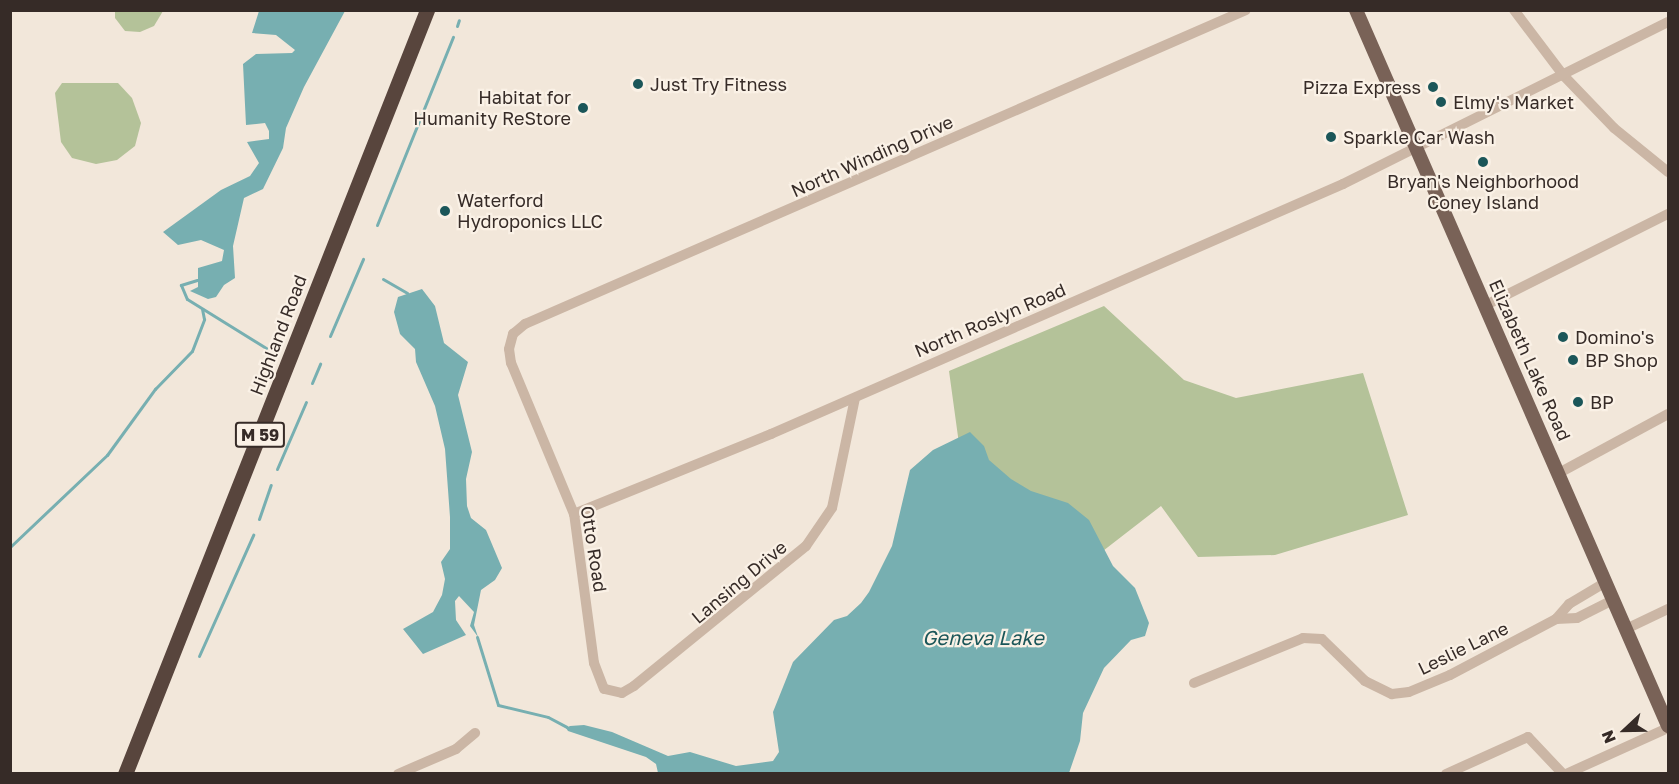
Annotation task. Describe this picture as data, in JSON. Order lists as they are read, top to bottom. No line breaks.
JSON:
{"streets":{"highway":["Highland Road","M 59"],"main road":["Elizabeth Lake Road"],"street":["North Winding Drive","North Roslyn Road","Otto Road","Lansing Drive","Leslie Lane"]},"crossings":[["North Winding Drive","Otto Road"],["North Roslyn Road","Elizabeth Lake Road"],["North Roslyn Road","Otto Road"],["North Roslyn Road","Lansing Drive"],["Elizabeth Lake Road","Leslie Lane"],["Otto Road","Lansing Drive"]],"water":["Geneva Lake"],"places":["Just Try Fitness","Pizza Express","Elmy's Market","Habitat for Humanity ReStore","Sparkle Car Wash","Bryan's Neighborhood Coney Island","Waterford Hydroponics LLC","Domino's","BP Shop","BP"],"north":"left"}
